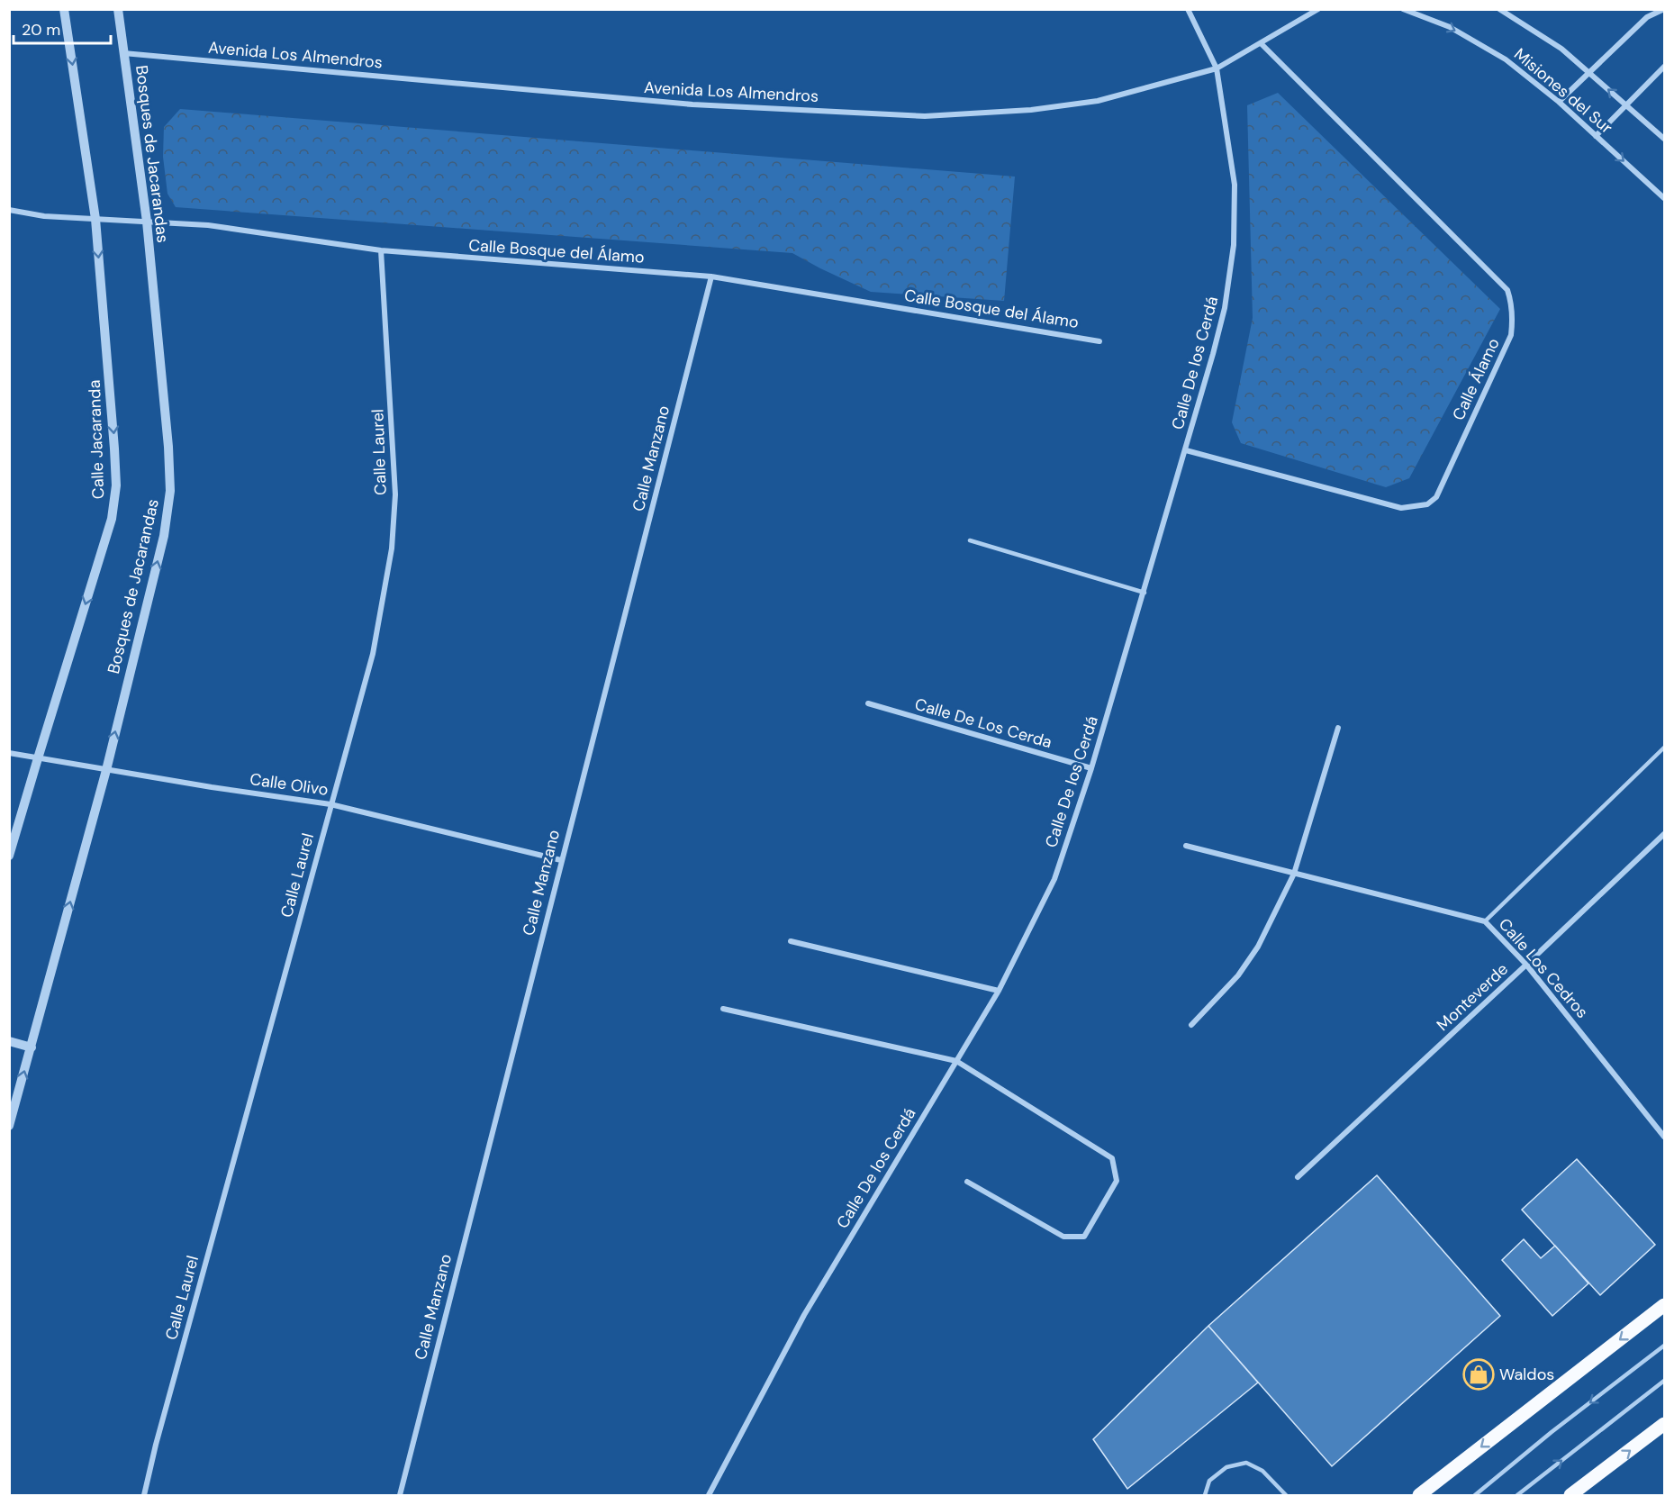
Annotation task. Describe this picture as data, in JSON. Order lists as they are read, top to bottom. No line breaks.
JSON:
{"streets":{"street":["Avenida Los Almendros","Misiones del Sur","Bosques de Jacarandas","Calle Bosque del Álamo","Calle De los Cerdá","Calle Álamo","Calle Jacaranda","Calle Laurel","Calle Manzano","Calle De Los Cerda","Calle Olivo","Calle Los Cedros","Monteverde"]},"crossings":[["Avenida Los Almendros","Bosques de Jacarandas"],["Avenida Los Almendros","Calle De los Cerdá"],["Avenida Los Almendros","Calle Álamo"],["Bosques de Jacarandas","Calle Bosque del Álamo"],["Bosques de Jacarandas","Calle Olivo"],["Calle Bosque del Álamo","Calle Jacaranda"],["Calle Bosque del Álamo","Calle Laurel"],["Calle Bosque del Álamo","Calle Manzano"],["Calle De los Cerdá","Calle Álamo"],["Calle De los Cerdá","Calle De Los Cerda"],["Calle Jacaranda","Calle Olivo"],["Calle Laurel","Calle Olivo"],["Calle Manzano","Calle Olivo"],["Calle Los Cedros","Monteverde"]],"one_way":["Bosques de Jacarandas","Calle Jacaranda"],"places":{"shop":["Waldos"]},"scale_bar":"20 m"}
